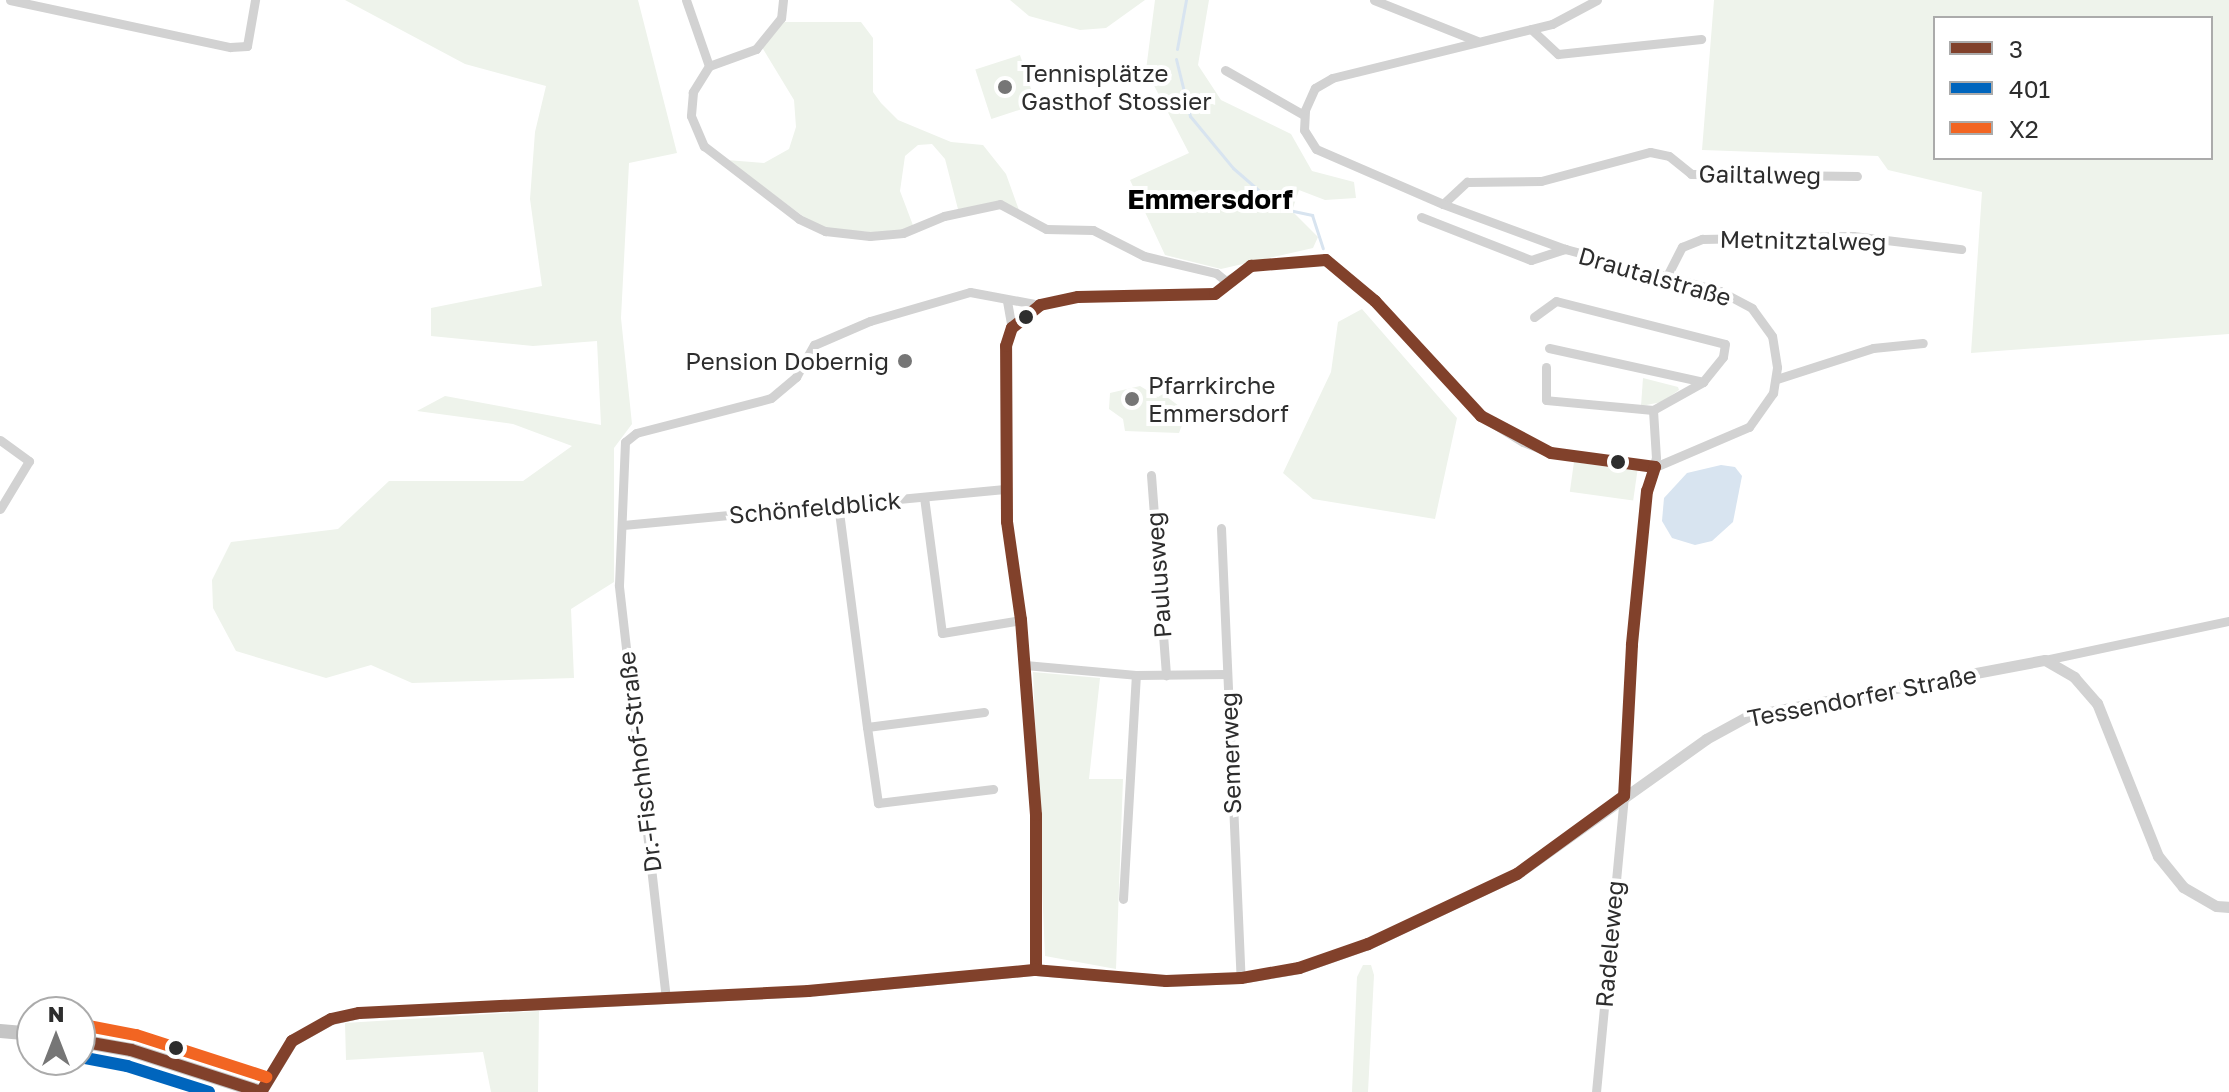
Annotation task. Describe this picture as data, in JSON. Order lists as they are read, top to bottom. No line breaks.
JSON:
{"streets":{"street":["Gailtalweg","Metnitztalweg","Drautalstraße","Schönfeldblick","Paulusweg","Tessendorfer Straße","Semerweg","Dr.-Fischhof-Straße","Radeleweg"]},"crossings":[["Gailtalweg","Drautalstraße"],["Metnitztalweg","Drautalstraße"],["Schönfeldblick","Dr.-Fischhof-Straße"],["Tessendorfer Straße","Semerweg"],["Tessendorfer Straße","Dr.-Fischhof-Straße"],["Tessendorfer Straße","Radeleweg"]],"districts":["Emmersdorf"],"places":["Tennisplätze Gasthof Stossier","Pension Dobernig","Pfarrkirche Emmersdorf"],"lines":["transit line 3","transit line X2","transit line 401"],"legend":["3","401","X2"],"north":"top"}
